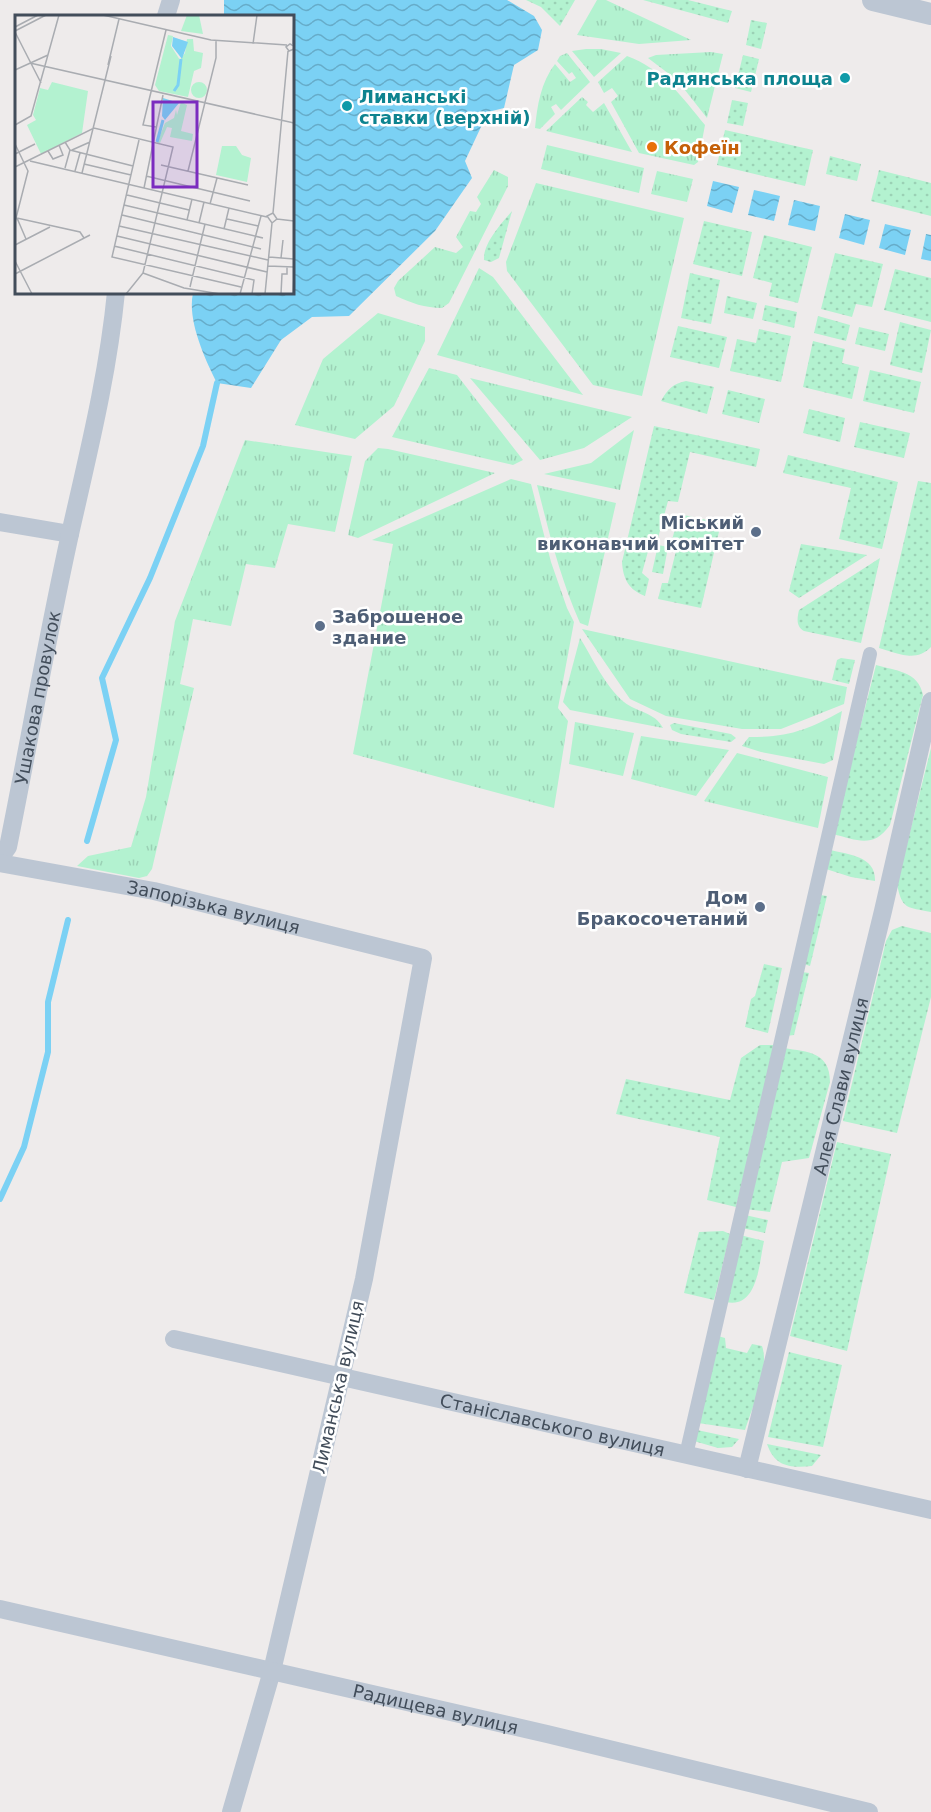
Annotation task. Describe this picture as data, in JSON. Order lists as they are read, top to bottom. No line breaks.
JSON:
{"streets":{"street":["Ушакова провулок","Запорізька вулиця","Алея Слави вулиця","Лиманська вулиця","Станіславського вулиця","Радищева вулиця"]},"crossings":[["Запорізька вулиця","Лиманська вулиця"],["Алея Слави вулиця","Станіславського вулиця"],["Лиманська вулиця","Станіславського вулиця"],["Лиманська вулиця","Радищева вулиця"]],"places":["Радянська площа","Лиманські ставки (верхній)","Кофеїн","Міський виконавчий комітет","Заброшеное здание","Дом Бракосочетаний"]}
